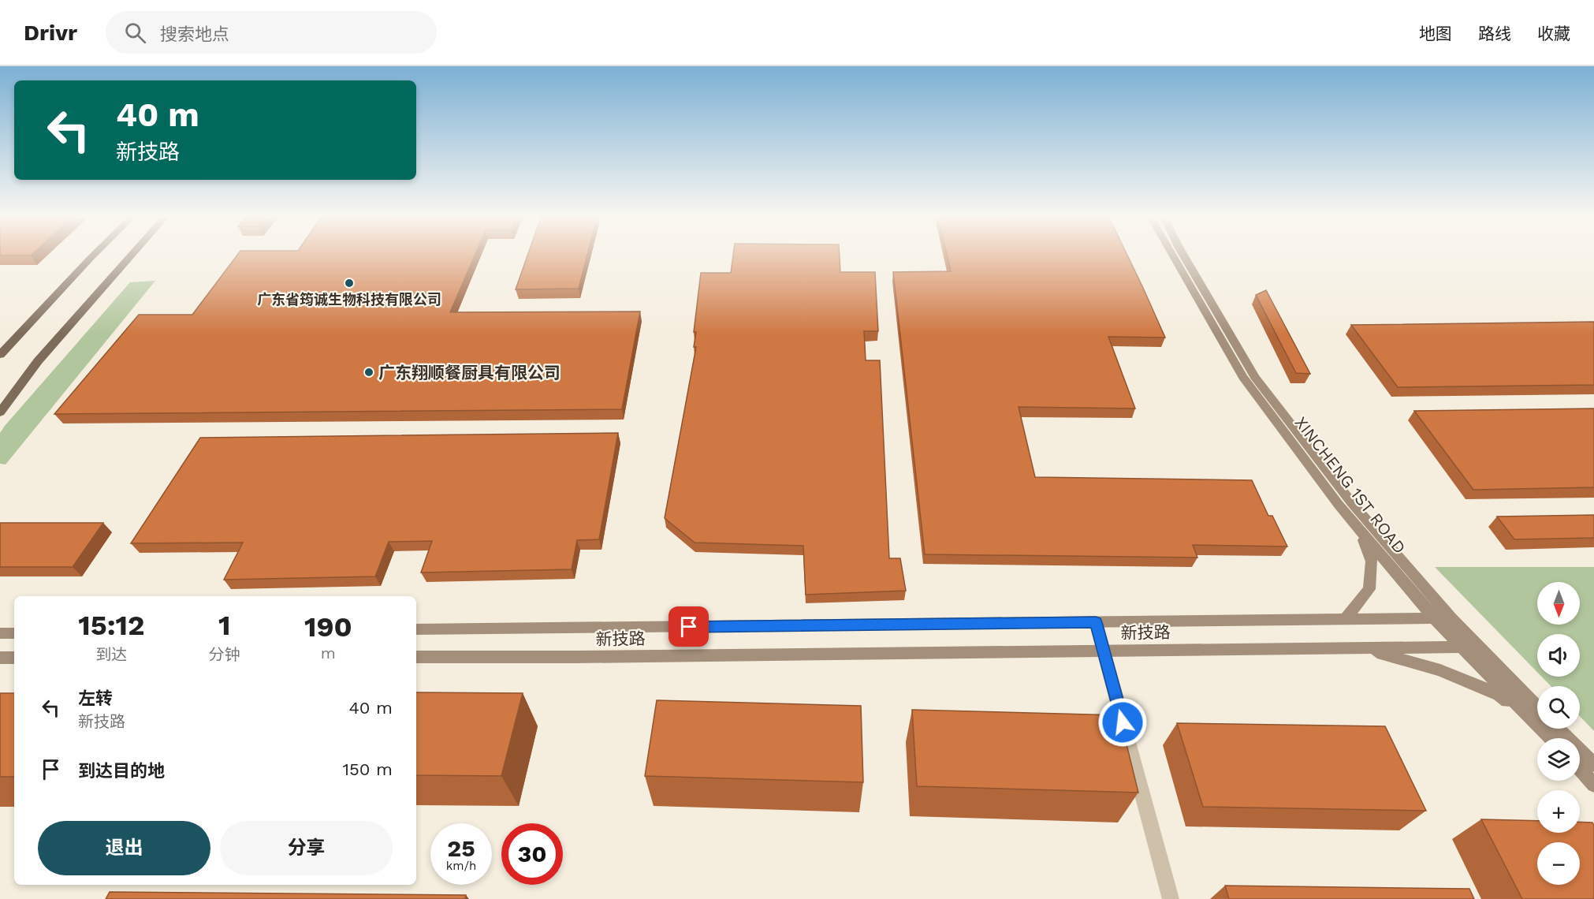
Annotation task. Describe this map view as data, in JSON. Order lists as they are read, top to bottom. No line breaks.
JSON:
{"streets":{"street":["XINCHENG 1ST ROAD","新技路"]},"crossings":[["XINCHENG 1ST ROAD","新技路"]],"places":["广东省筠诚生物科技有限公司","广东翔顺餐厨具有限公司"],"north":"bottom","page":{"header":"Drivr","search":"搜索地点","nav":["地图","路线","收藏"],"turn":["40 m","新技路"],"map_buttons":["+","−"],"eta":["15:12","到达","1","分钟","190","m"],"list":[{"name":"左转","note":"新技路","value":"40 m"},{"name":"到达目的地","value":"150 m"}],"buttons":["退出","分享"],"speed":"25 km/h","limit":"30"}}
